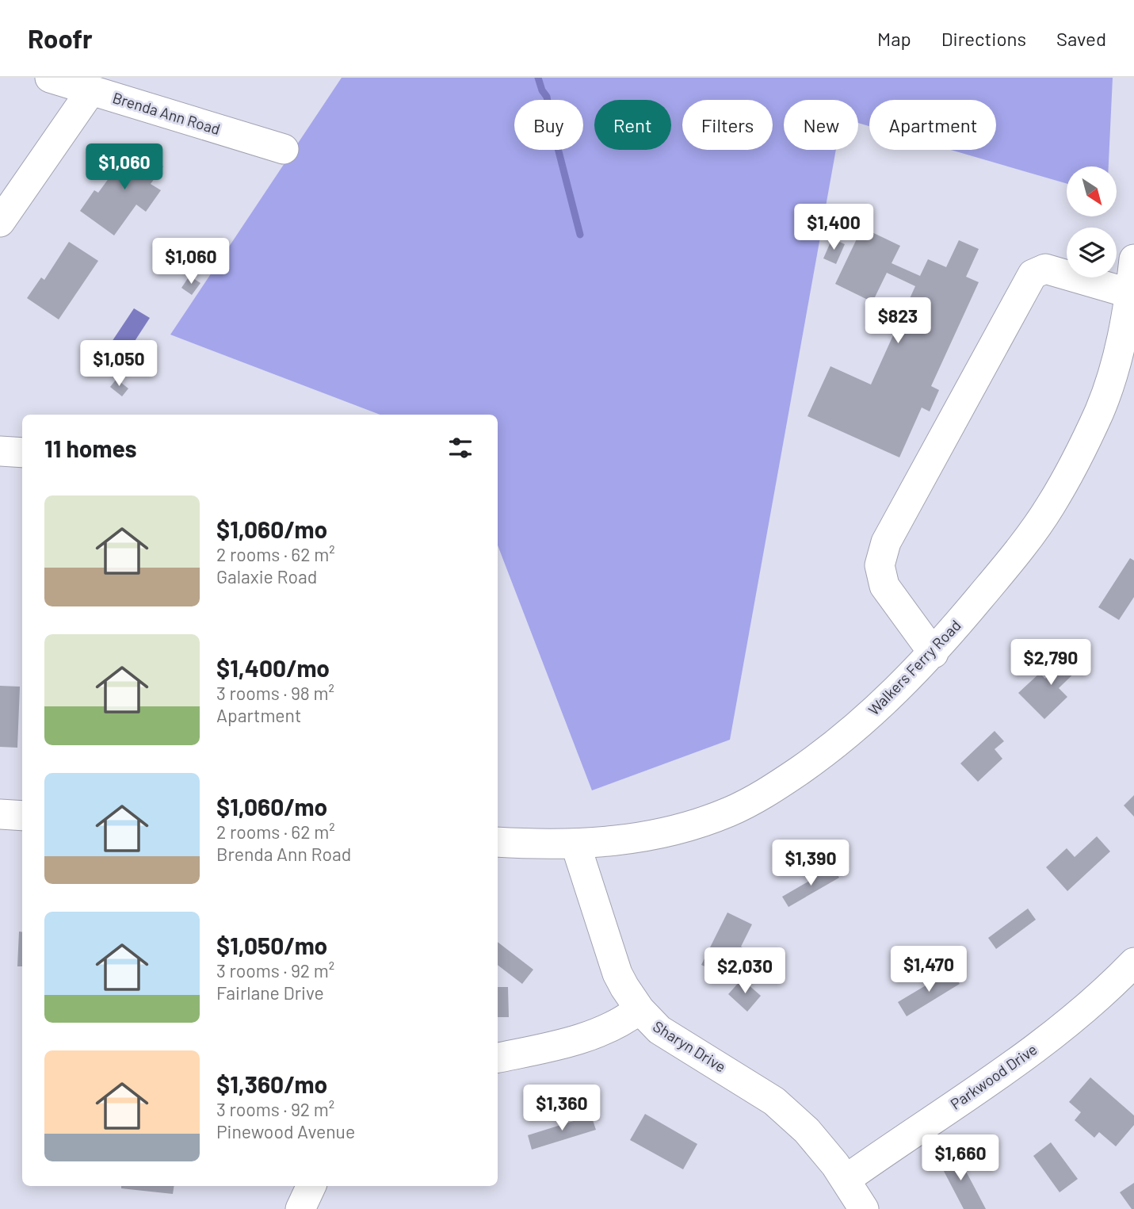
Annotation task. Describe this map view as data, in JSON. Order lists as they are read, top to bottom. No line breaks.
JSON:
{"streets":{"street":["Brenda Ann Road","Walkers Ferry Road","Sharyn Drive","Parkwood Drive"]},"crossings":[["Walkers Ferry Road","Sharyn Drive"],["Sharyn Drive","Parkwood Drive"]],"north":"bottom right","page":{"header":"Roofr","nav":["Map","Directions","Saved"],"chip":["Buy","Rent","Filters","New","Apartment"],"price":["$1,060","$1,400","$1,060","$823","$1,050","$2,790","$1,390","$1,470","$2,030","$1,360","$1,660"],"heading":"11 homes","list":[{"name":"$1,060/mo","note":"2 rooms · 62 m² · Galaxie Road"},{"name":"$1,400/mo","note":"3 rooms · 98 m² · Apartment"},{"name":"$1,060/mo","note":"2 rooms · 62 m² · Brenda Ann Road"},{"name":"$1,050/mo","note":"3 rooms · 92 m² · Fairlane Drive"},{"name":"$1,360/mo","note":"3 rooms · 92 m² · Pinewood Avenue"}]}}
